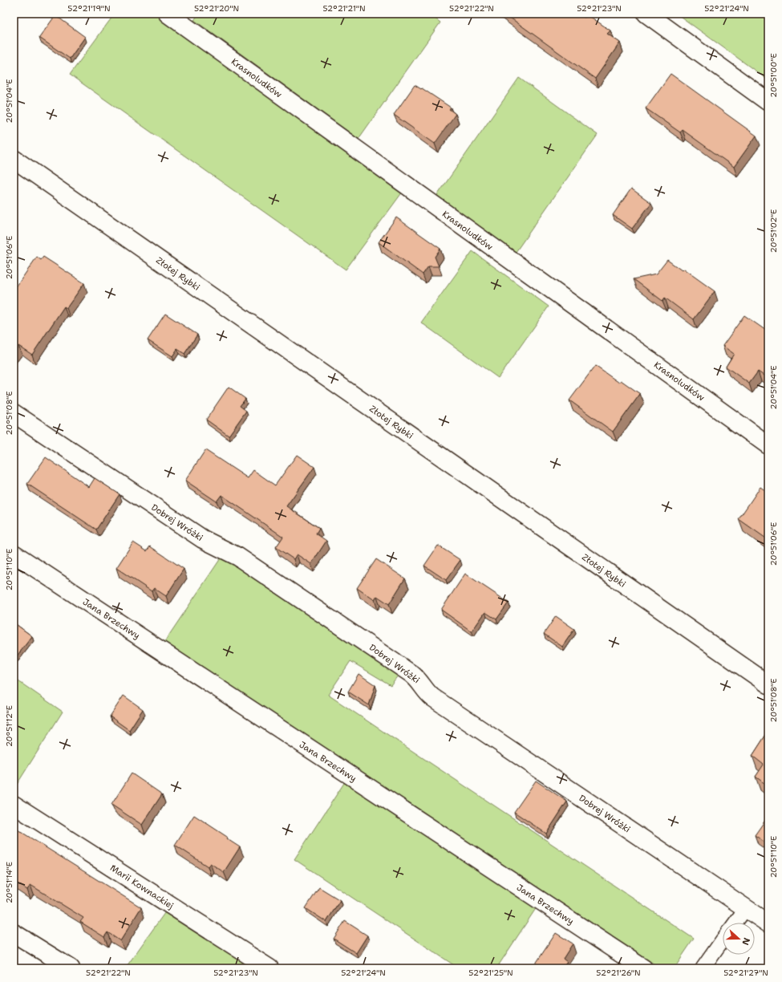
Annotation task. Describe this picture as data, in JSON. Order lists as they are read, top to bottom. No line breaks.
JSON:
{"streets":{"street":["Krasnoludków","Złotej Rybki","Dobrej Wróżki","Jana Brzechwy","Marii Kownackiej"]},"north":"right","coordinates":["52°21'19\"N","52°21'20\"N","52°21'21\"N","52°21'22\"N","52°21'23\"N","52°21'24\"N","20°51'00\"E","20°51'04\"E","20°51'02\"E","20°51'06\"E","20°51'08\"E","20°51'10\"E","20°51'12\"E","20°51'14\"E","52°21'25\"N","52°21'26\"N","52°21'27\"N"]}
